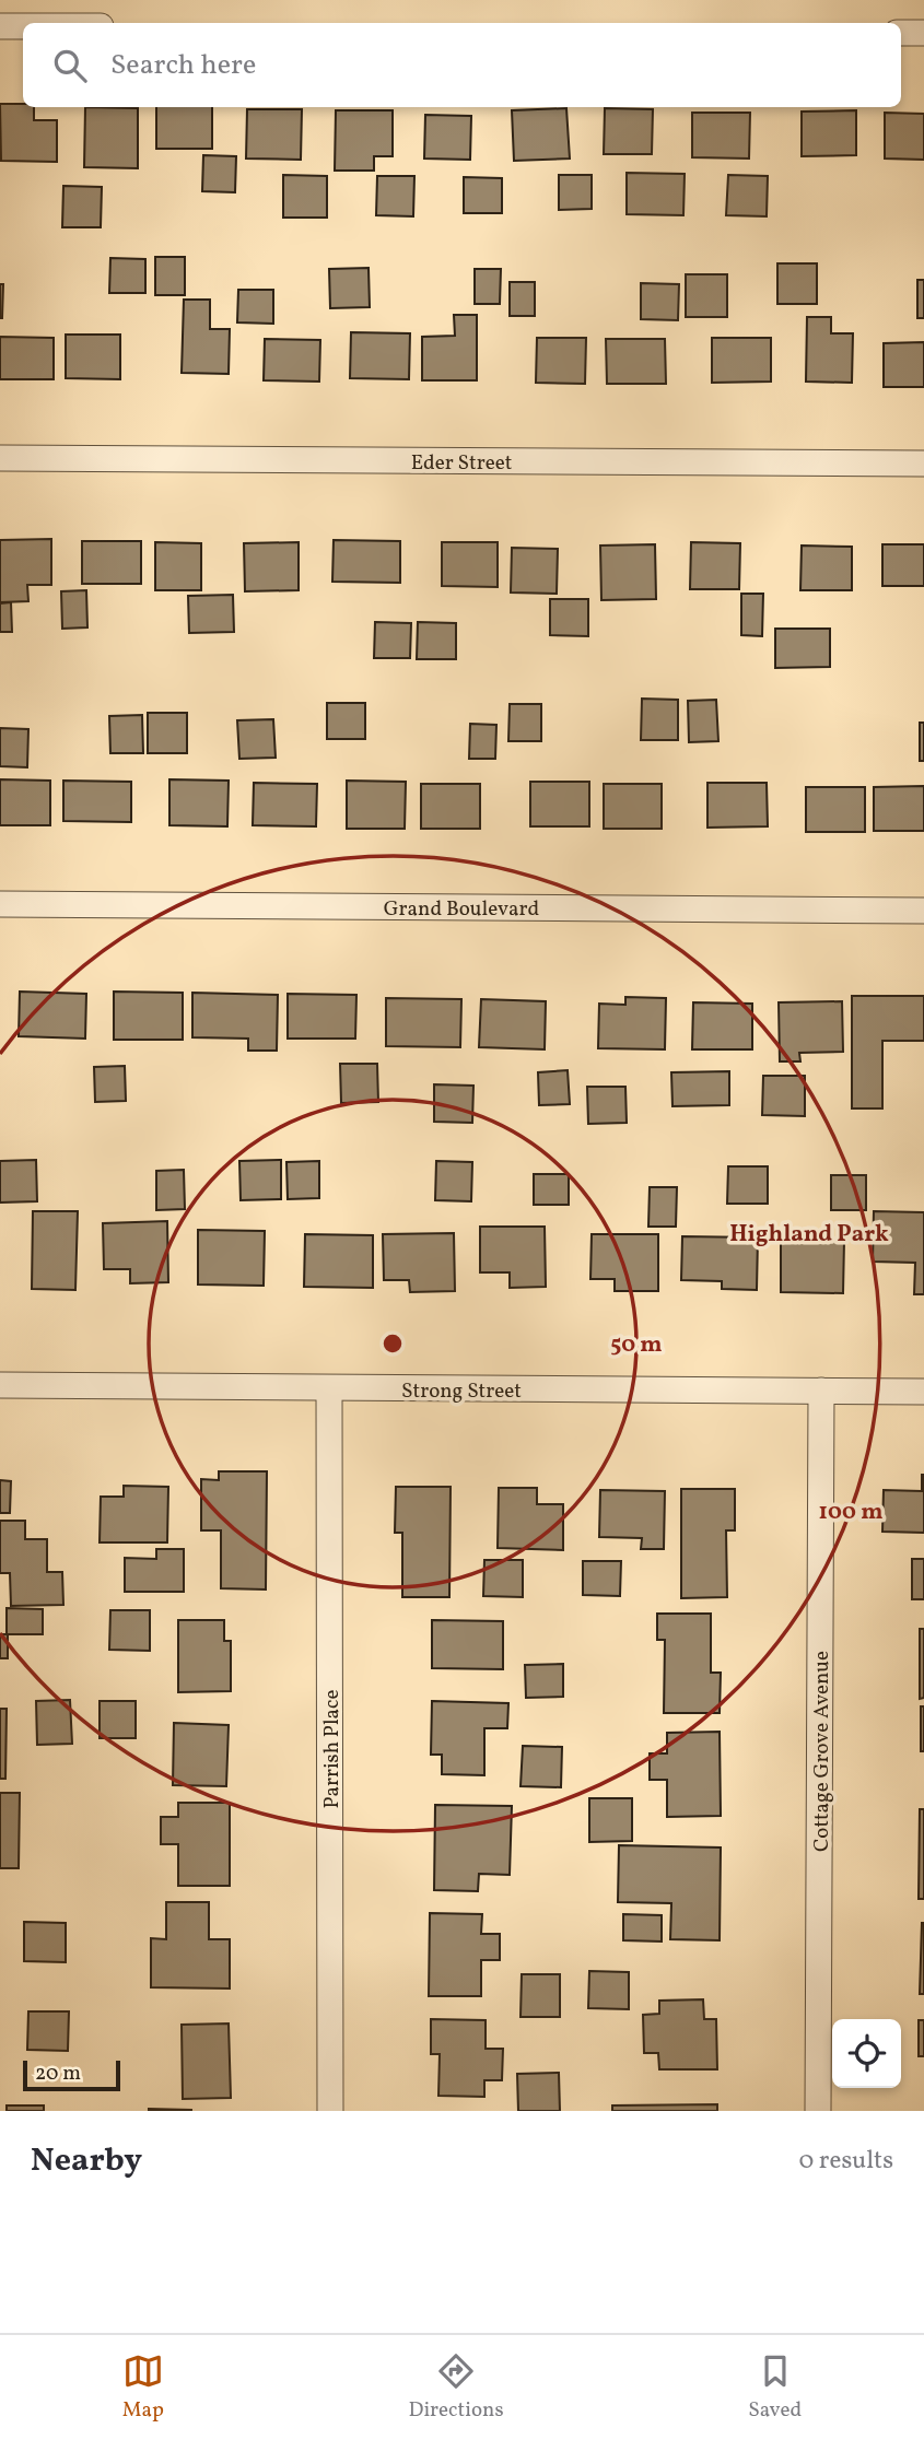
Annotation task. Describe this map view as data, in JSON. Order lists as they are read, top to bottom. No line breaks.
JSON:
{"streets":{"street":["Eder Street","Grand Boulevard","Strong Street","Parrish Place","Cottage Grove Avenue"]},"crossings":[["Strong Street","Parrish Place"],["Strong Street","Cottage Grove Avenue"]],"districts":["Highland Park"],"scale_bar":"20 m","page":{"search":"Search here","scale":"20 m","heading":["Nearby","0 results"],"nav":["Map","Directions","Saved"]},"rings":["50 m","100 m"]}
